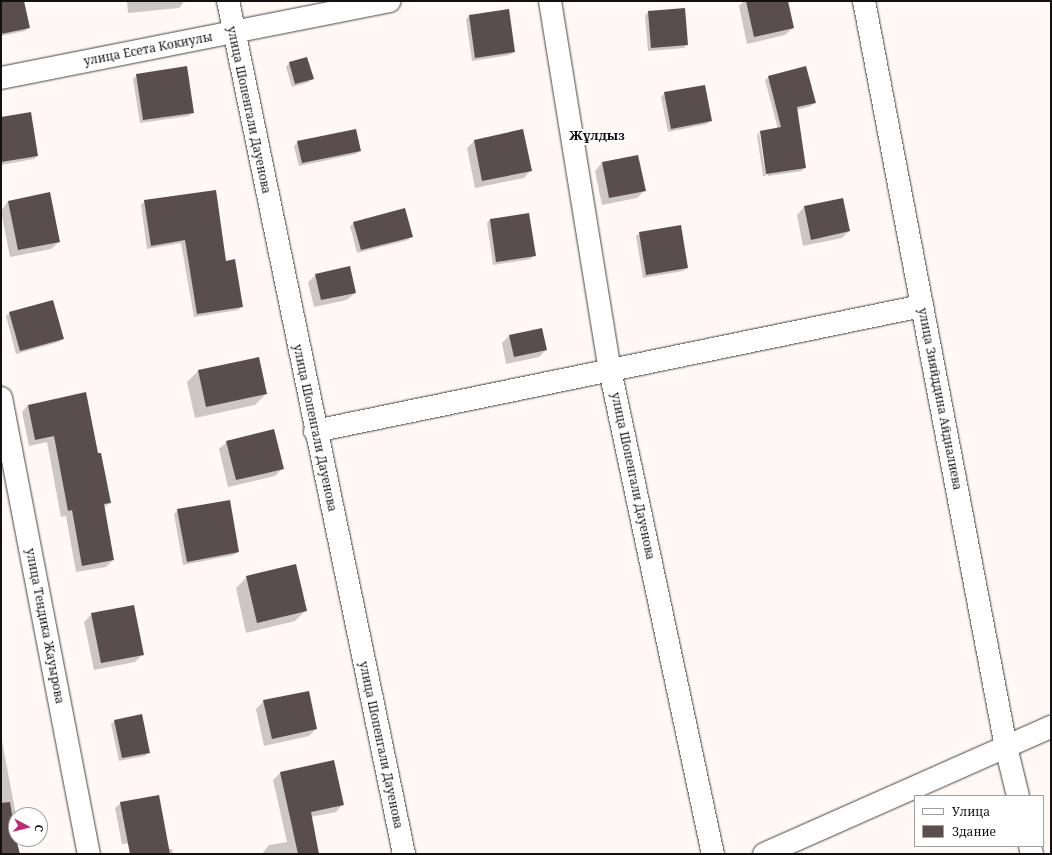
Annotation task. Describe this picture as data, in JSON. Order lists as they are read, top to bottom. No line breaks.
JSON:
{"streets":{"street":["улица Есета Кокиулы","улица Шопенгали Дауенова","улица Зияйддина Айдналиева","улица Тендика Жауырова"]},"crossings":[["улица Есета Кокиулы","улица Шопенгали Дауенова"]],"districts":["Жұлдыз"],"legend":["Улица","Здание"],"north":"right"}
